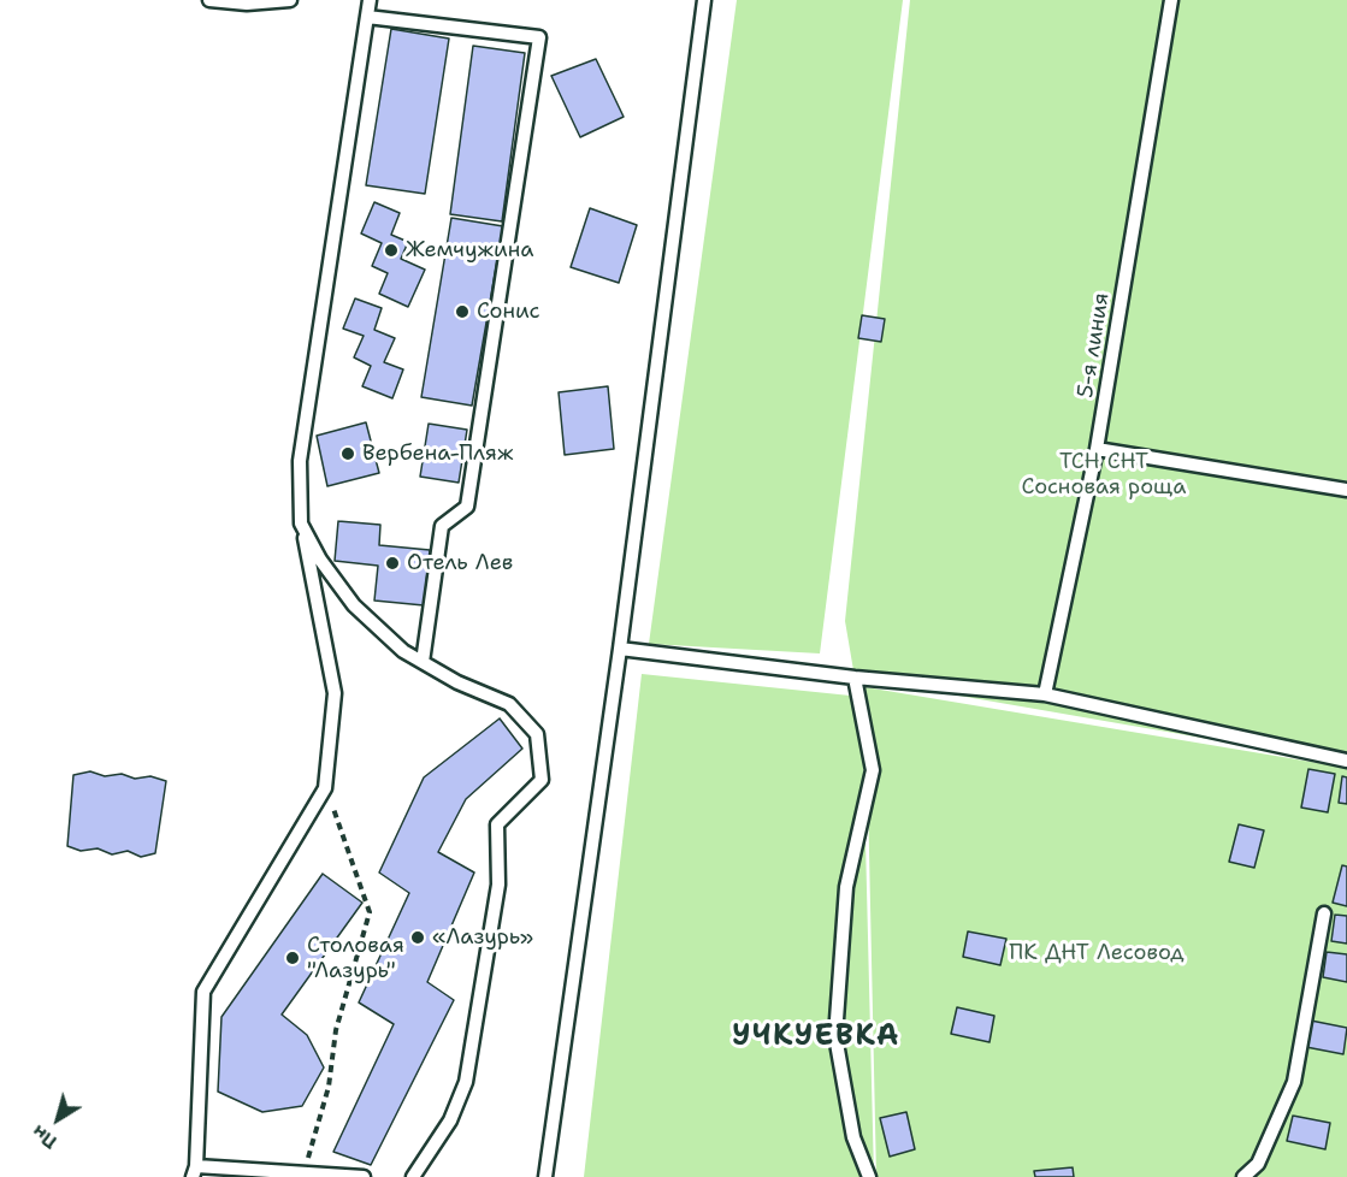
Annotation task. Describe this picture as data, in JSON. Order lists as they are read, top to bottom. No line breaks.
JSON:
{"streets":{"lane":["5-я линия"]},"districts":["УЧКУЕВКА"],"parks":["ТСН СНТ Сосновая роща","ПК ДНТ Лесовод"],"places":["Жемчужина","Сонис","Вербена-Пляж","Отель Лев","«Лазурь»","Столовая \"Лазурь\""],"north":"bottom left"}
